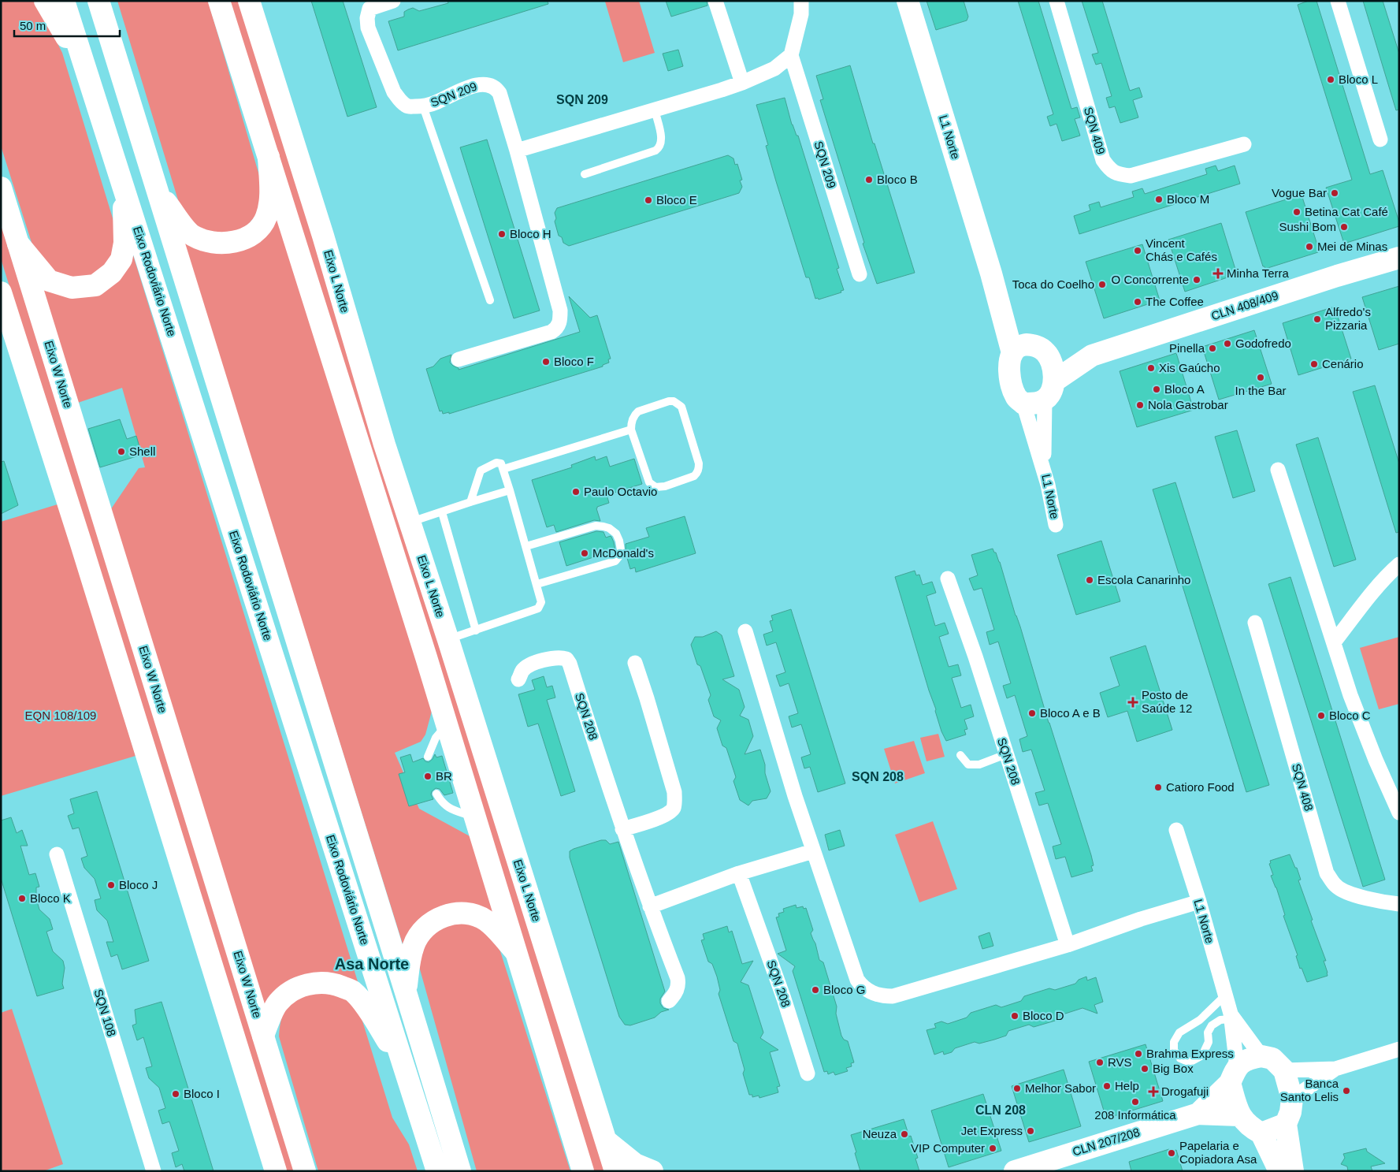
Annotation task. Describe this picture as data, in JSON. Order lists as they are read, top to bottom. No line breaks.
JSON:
{"streets":{"main road":["L1 Norte","Eixo Rodoviário Norte","Eixo L Norte","CLN 408/409","Eixo W Norte","CLN 207/208"],"street":["SQN 209","SQN 409","SQN 208","SQN 408","SQN 108"]},"crossings":[["L1 Norte","CLN 408/409"],["L1 Norte","CLN 207/208"]],"districts":["SQN 209","SQN 208","Asa Norte","CLN 208"],"parks":["EQN 108/109"],"places":{"other":["Bloco L","Bloco B","Vogue Bar","Bloco M","Bloco E","Betina Cat Café","Sushi Bom","Bloco H","Mei de Minas","Vincent Chás e Cafés","O Concorrente","Toca do Coelho","The Coffee","Alfredo's Pizzaria","Godofredo","Pinella","Bloco F","Cenário","Xis Gaúcho","In the Bar","Bloco A","Nola Gastrobar","Shell","Paulo Octavio","McDonald's","Escola Canarinho","Bloco A e B","Bloco C","BR","Catioro Food","Bloco J","Bloco K","Bloco G","Bloco D","Brahma Express","RVS","Big Box","Help","Melhor Sabor","Banca Santo Lelis","Bloco I","208 Informática","Jet Express","Neuza","VIP Computer","Papelaria e Copiadora Asa"],"health":["Minha Terra","Posto de Saúde 12","Drogafuji"]},"scale_bar":"50 m"}
